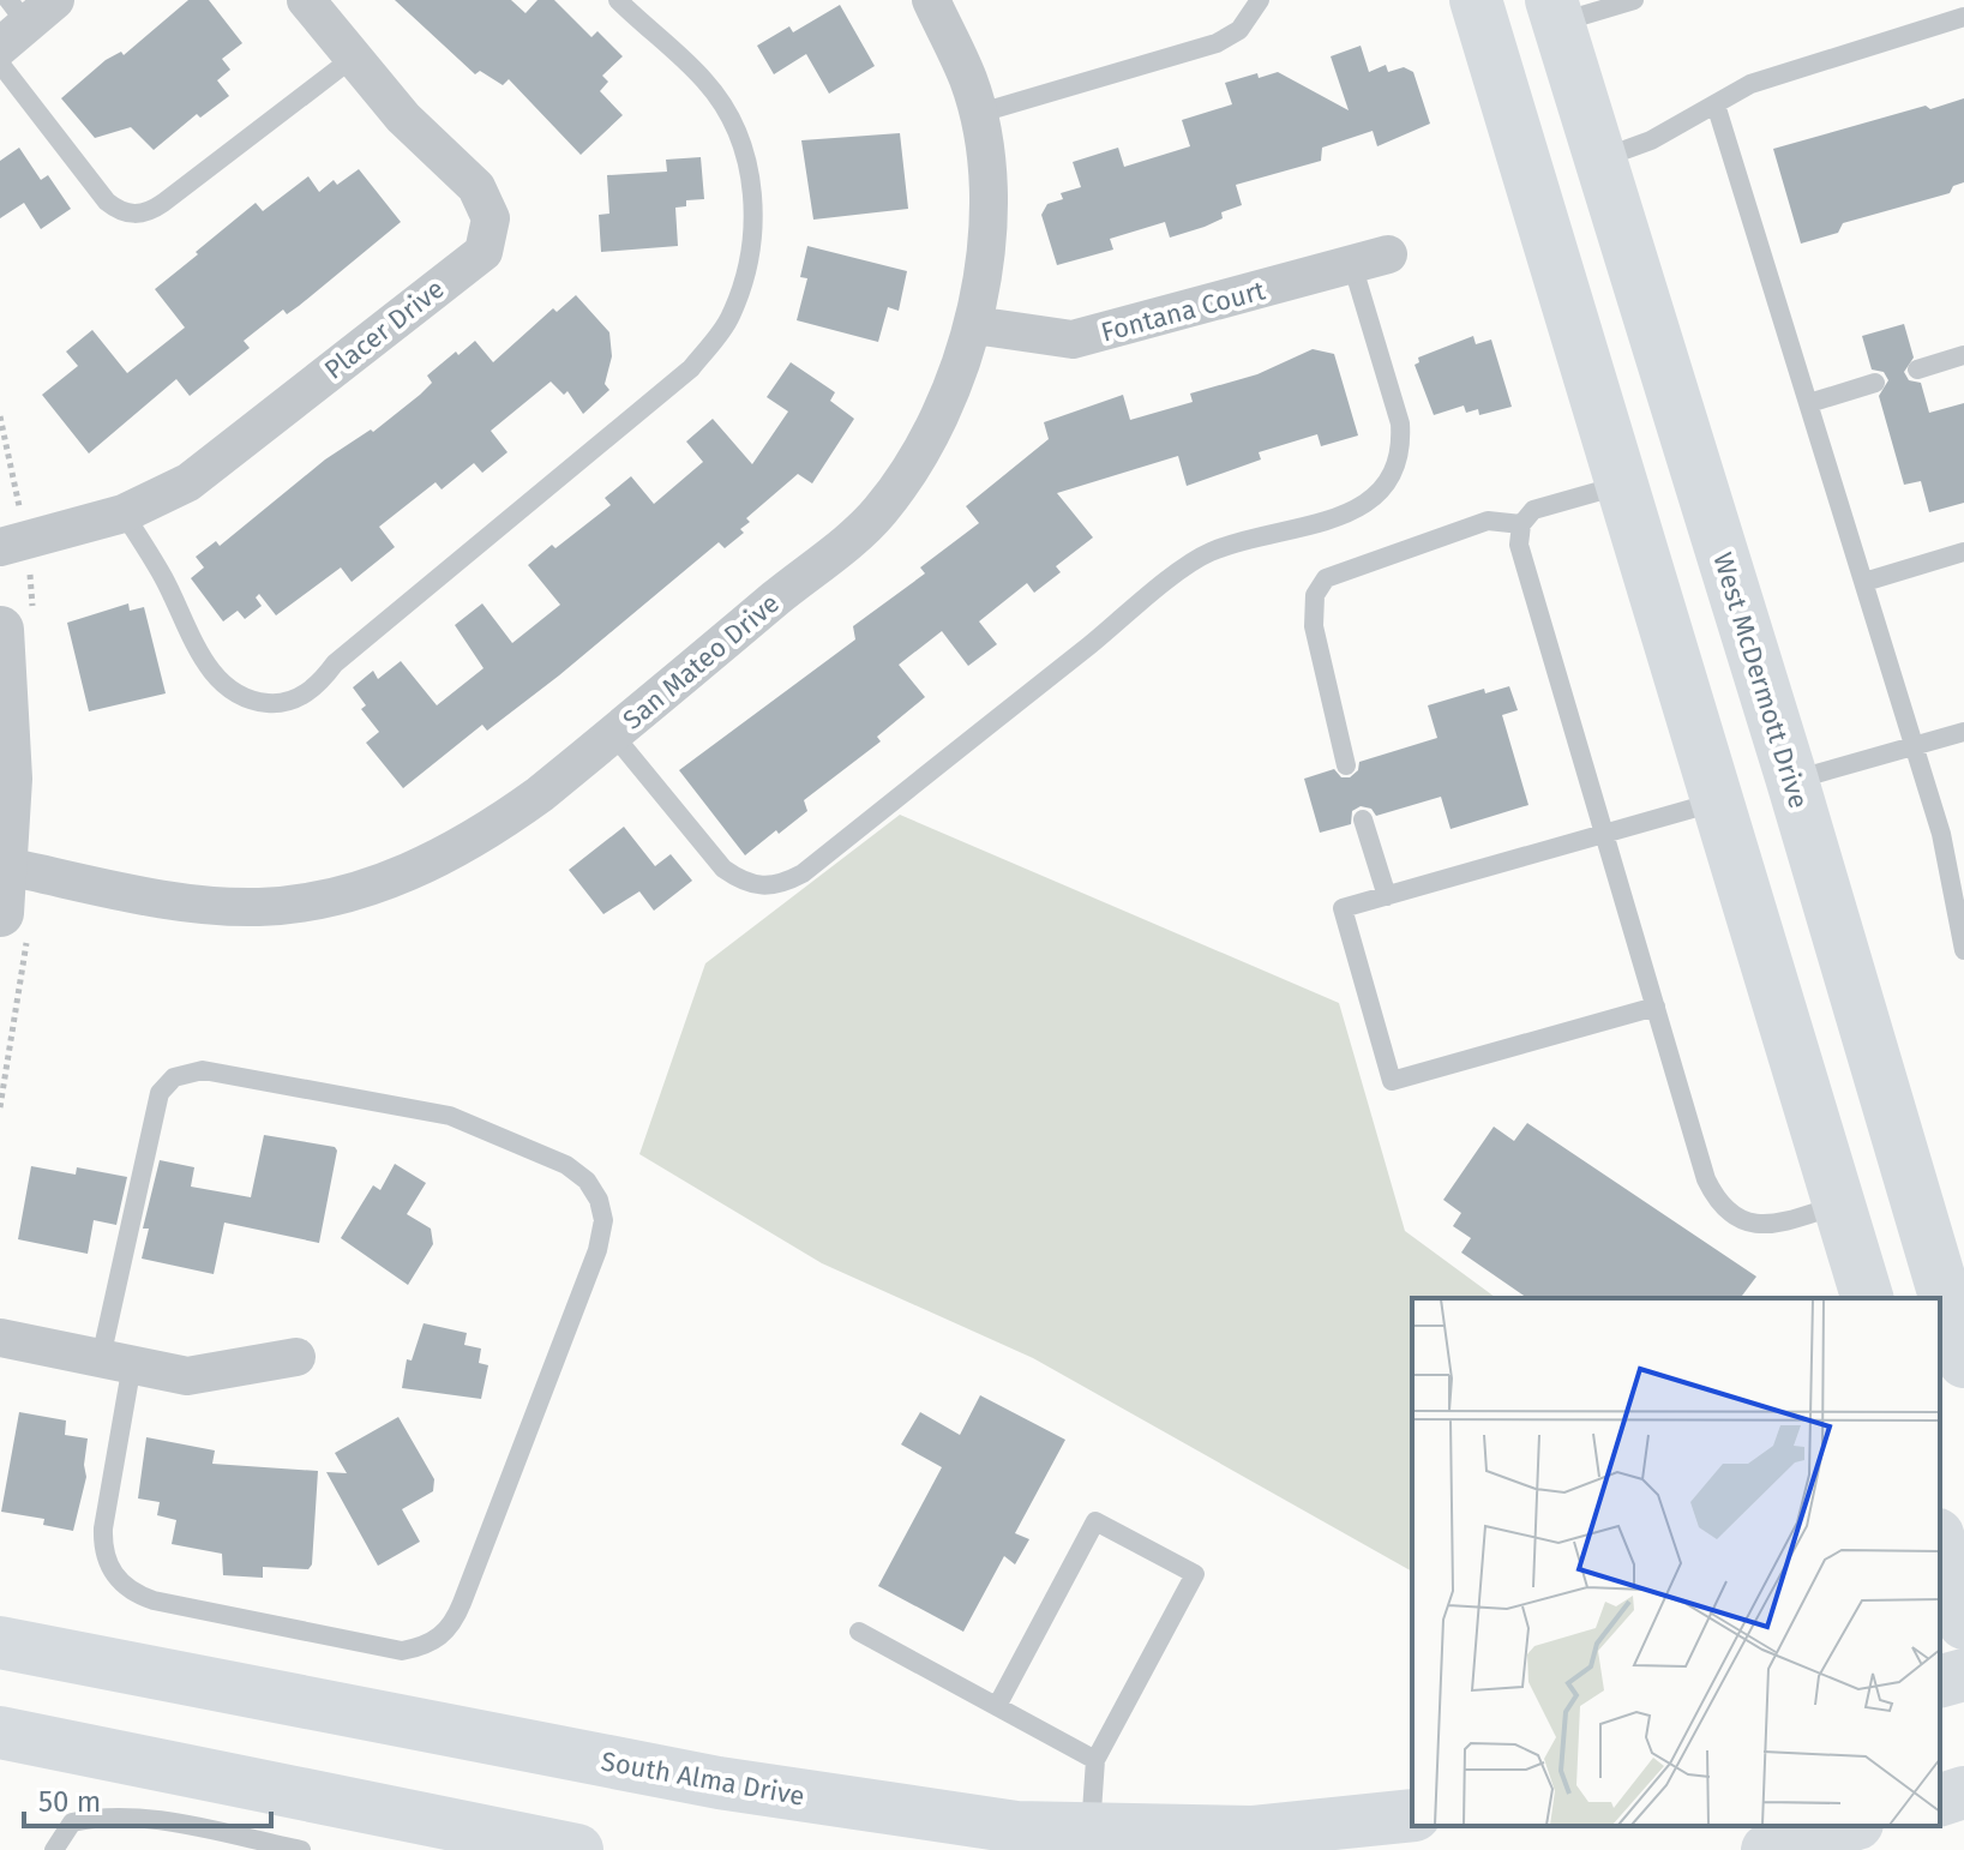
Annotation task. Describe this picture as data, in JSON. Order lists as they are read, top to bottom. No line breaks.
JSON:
{"streets":{"main road":["West McDermott Drive","South Alma Drive"],"street":["Fontana Court","Placer Drive","San Mateo Drive"]},"crossings":[["Fontana Court","San Mateo Drive"]],"scale_bar":"50 m"}
